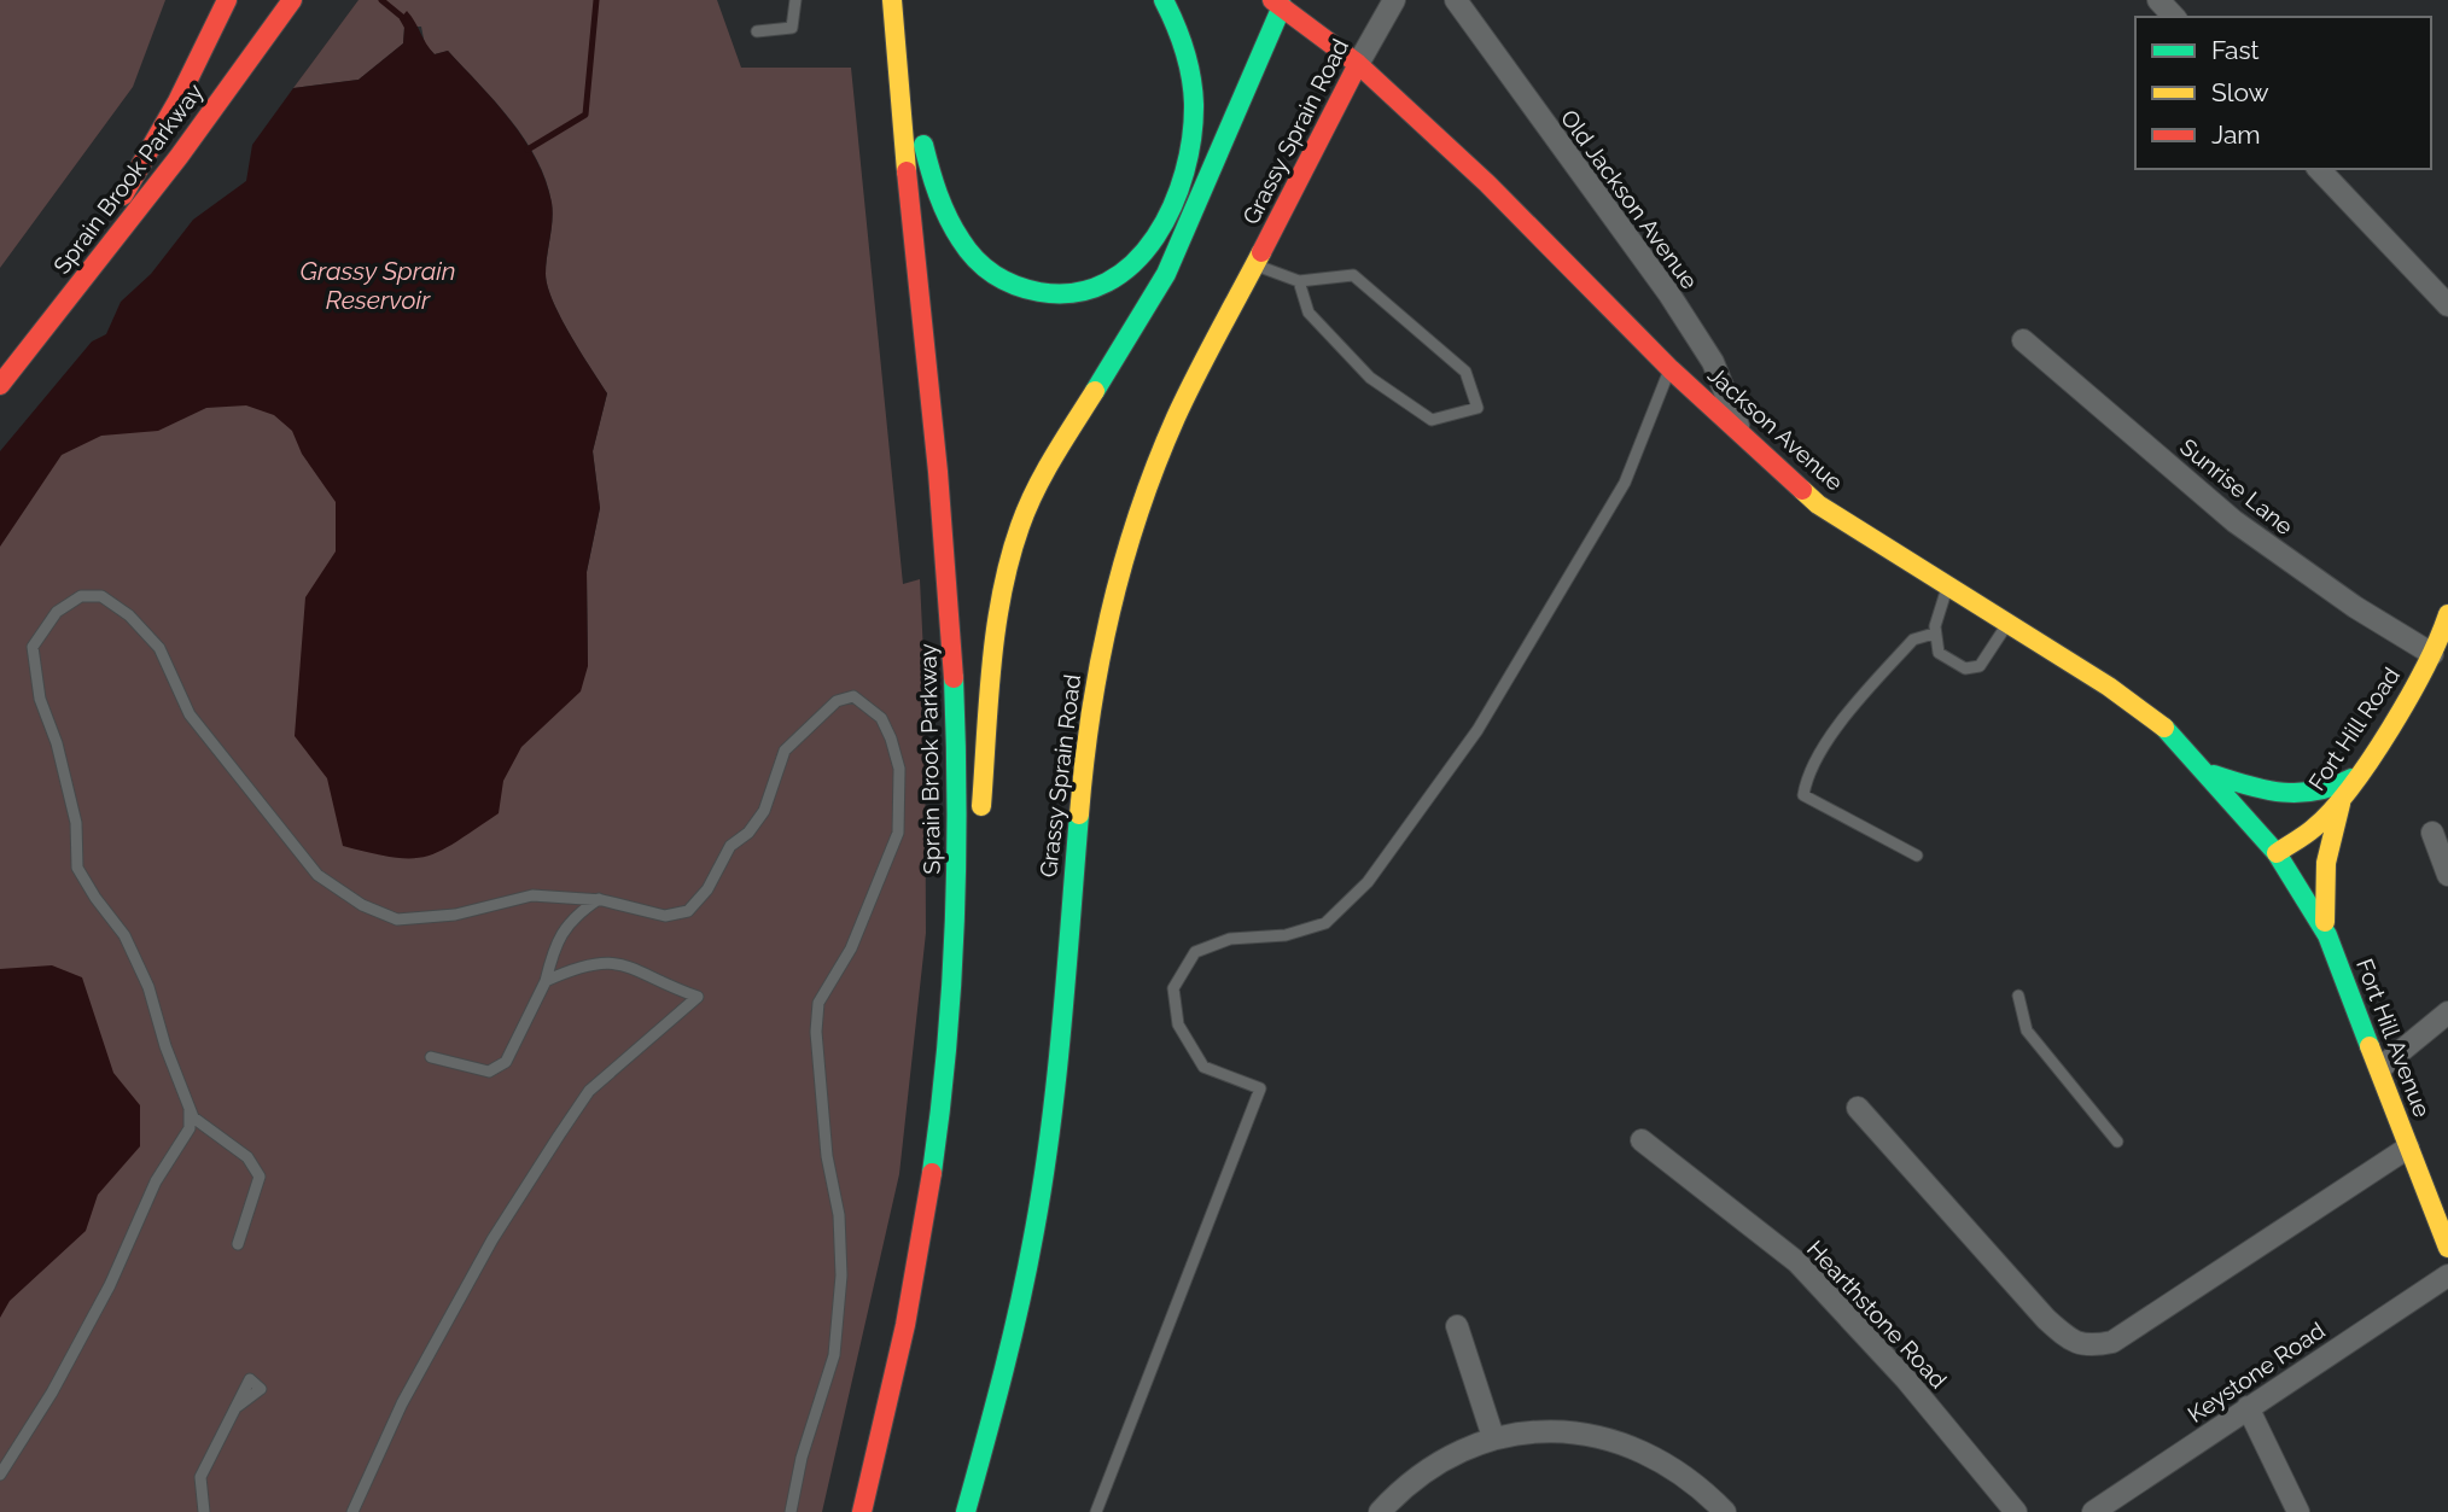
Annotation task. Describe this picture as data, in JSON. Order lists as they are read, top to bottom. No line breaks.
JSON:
{"streets":{"main road":["Grassy Sprain Road","Sprain Brook Parkway","Jackson Avenue","Fort Hill Road","Fort Hill Avenue"],"street":["Old Jackson Avenue","Sunrise Lane","Hearthstone Road","Keystone Road"]},"crossings":[["Grassy Sprain Road","Jackson Avenue"],["Old Jackson Avenue","Jackson Avenue"],["Jackson Avenue","Fort Hill Road"],["Jackson Avenue","Fort Hill Avenue"],["Sunrise Lane","Fort Hill Road"],["Fort Hill Road","Fort Hill Avenue"]],"water":["Grassy Sprain Reservoir"],"legend":["Fast","Slow","Jam"]}
